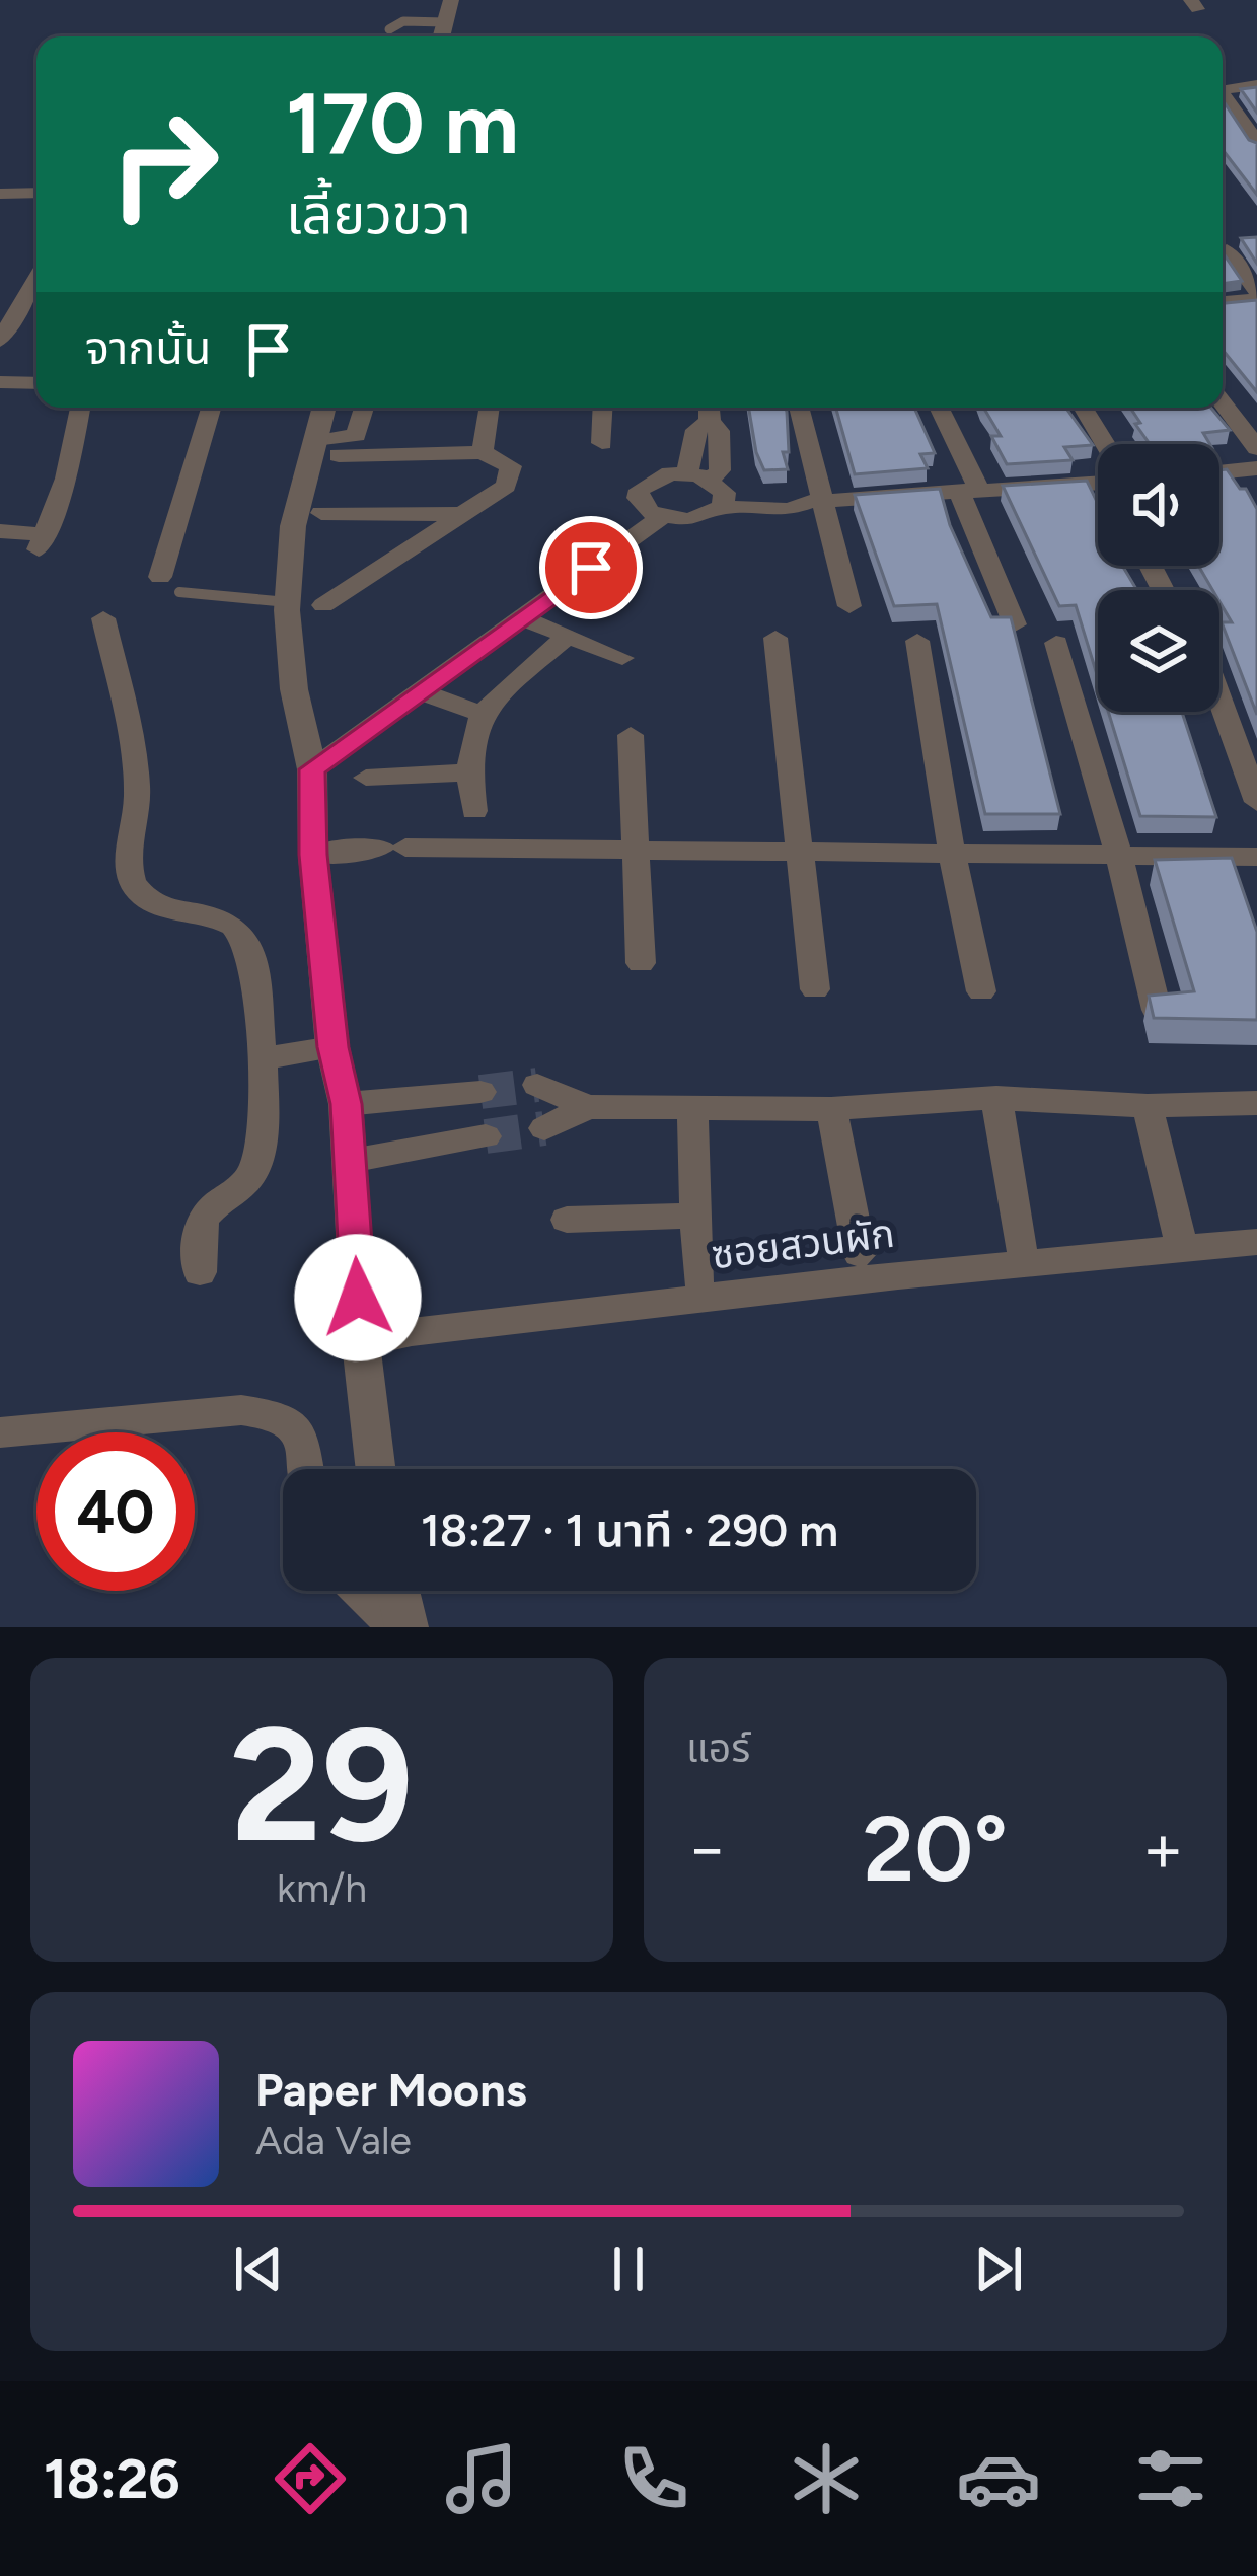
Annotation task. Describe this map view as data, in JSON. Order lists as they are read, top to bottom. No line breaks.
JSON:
{"streets":{"street":["ซอยสวนผัก"]},"page":{"turn":["170 m","เลี้ยวขวา"],"then":"จากนั้น","limit":"40","trip":"18:27 · 1 นาที · 290 m","tile":[["29","km/h"],"แอร์"],"heat":["−","20°","+"],"song":["Paper Moons","Ada Vale"],"tabs":"18:26"}}
